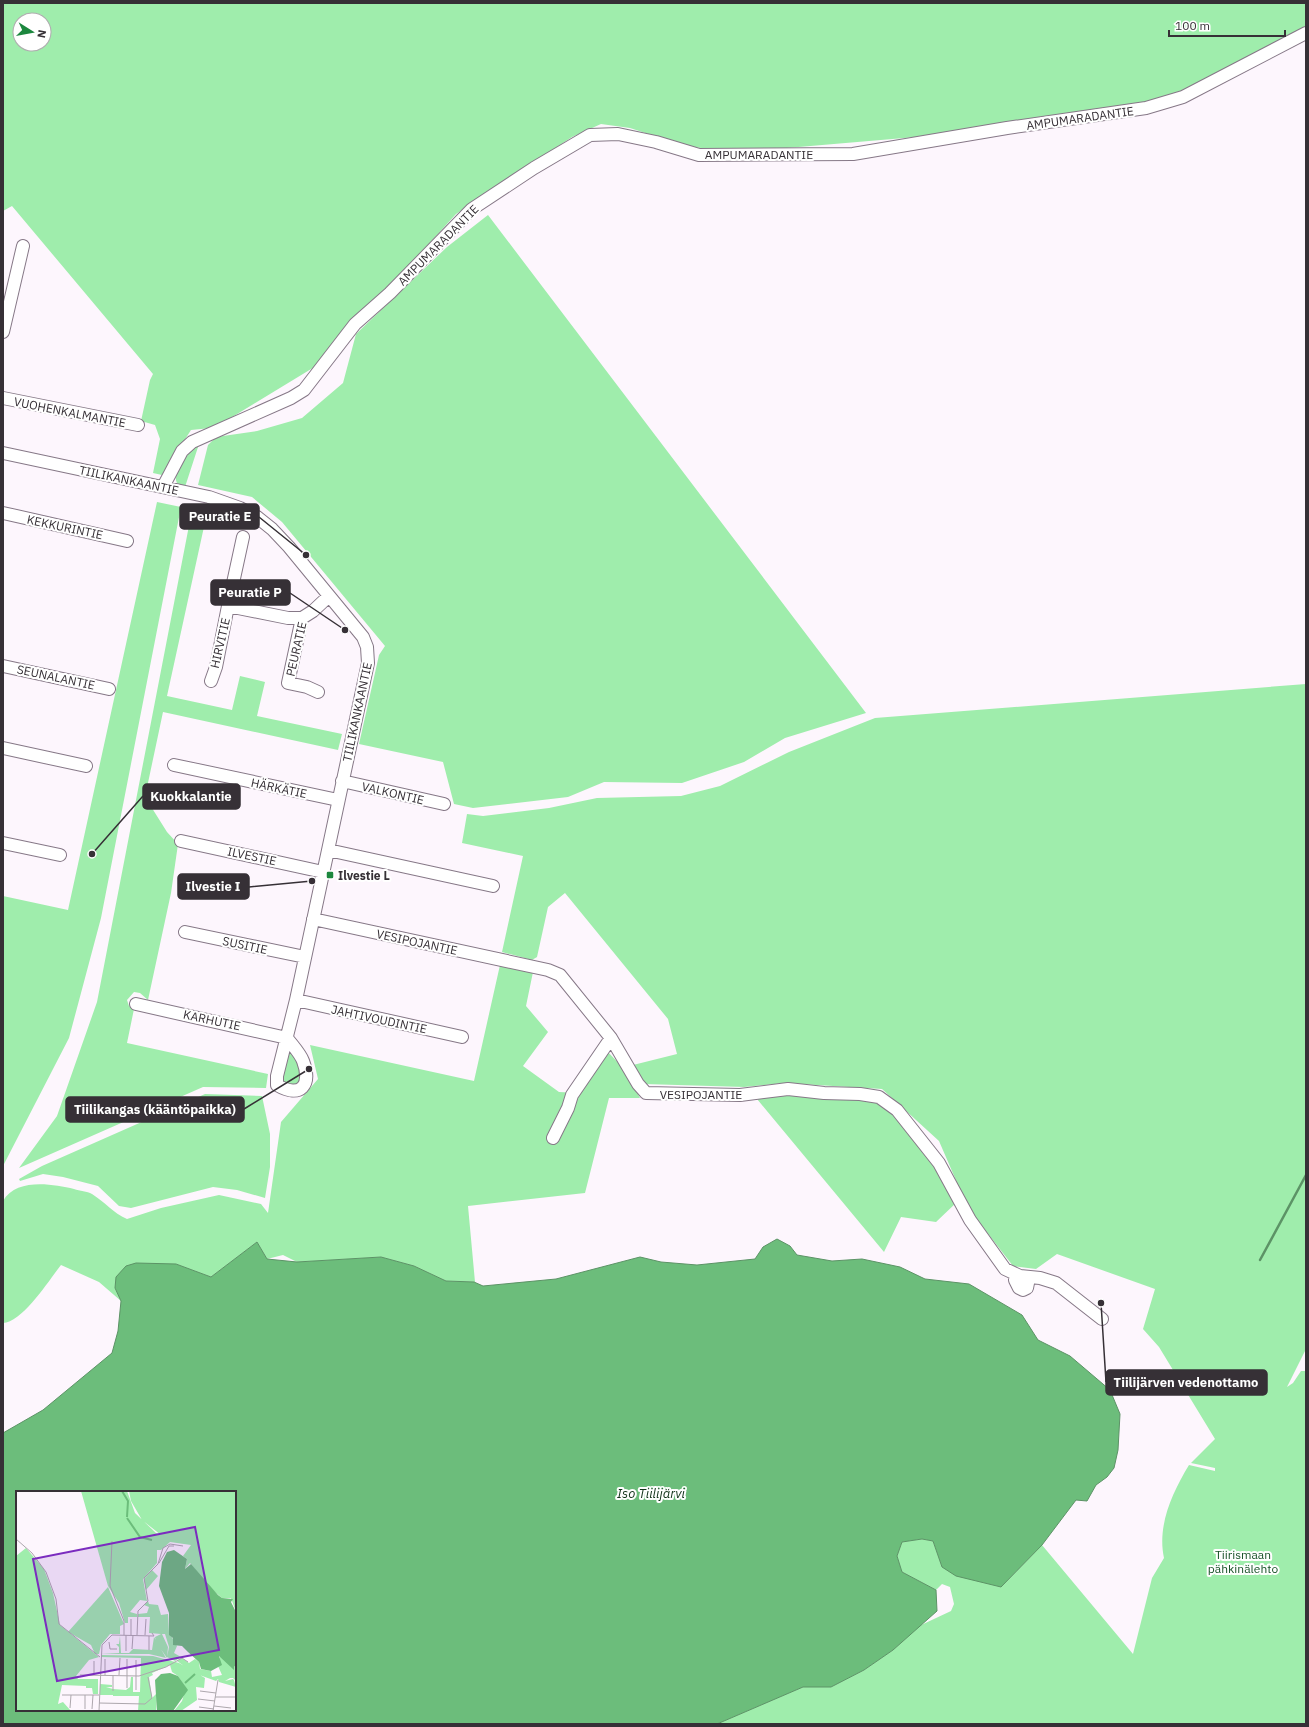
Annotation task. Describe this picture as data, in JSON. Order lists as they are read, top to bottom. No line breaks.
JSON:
{"streets":{"street":["AMPUMARADANTIE","VUOHENKALMANTIE","TIILIKANKAANTIE","KEKKURINTIE","HIRVITIE","PEURATIE","SEUNALANTIE","HÄRKÄTIE","VALKONTIE","ILVESTIE","VESIPOJANTIE","SUSITIE","JAHTIVOUDINTIE","KARHUTIE"]},"crossings":[["AMPUMARADANTIE","TIILIKANKAANTIE"],["TIILIKANKAANTIE","PEURATIE"],["TIILIKANKAANTIE","HÄRKÄTIE"],["TIILIKANKAANTIE","VALKONTIE"],["TIILIKANKAANTIE","ILVESTIE"],["TIILIKANKAANTIE","VESIPOJANTIE"],["TIILIKANKAANTIE","SUSITIE"],["TIILIKANKAANTIE","JAHTIVOUDINTIE"],["TIILIKANKAANTIE","KARHUTIE"],["HIRVITIE","PEURATIE"]],"water":["Iso Tiilijärvi"],"parks":["Tiirismaan pähkinälehto"],"places":{"other":["Peuratie E","Peuratie P","Kuokkalantie","Ilvestie I","Tiilikangas (kääntöpaikka)","Tiilijärven vedenottamo"],"transit":["Ilvestie L"]},"scale_bar":"100 m","north":"right"}
